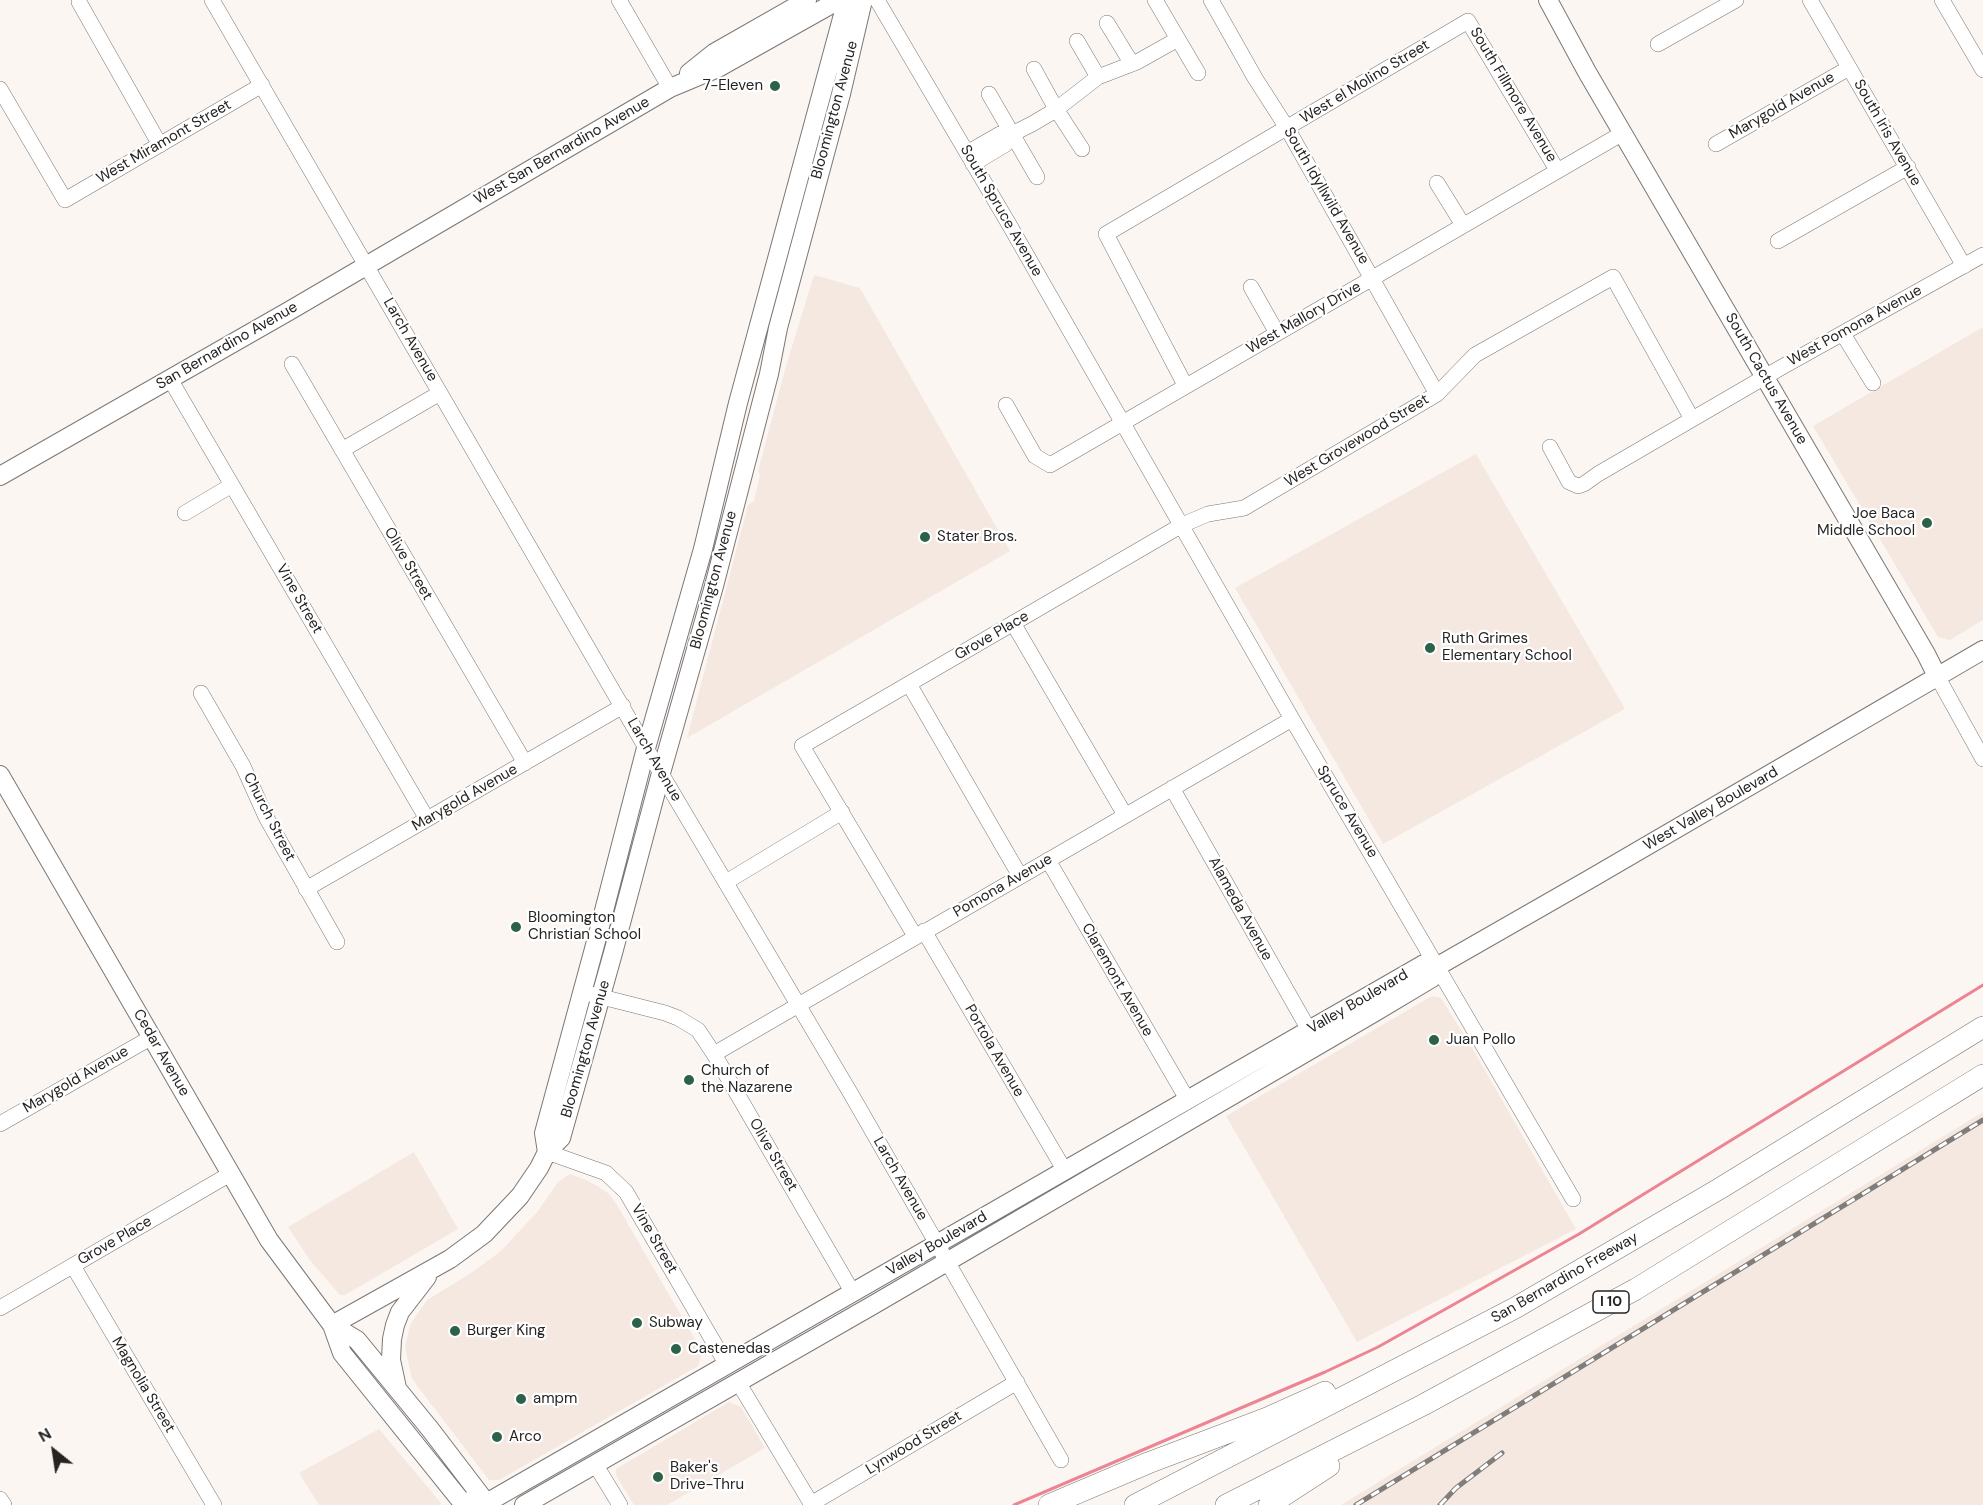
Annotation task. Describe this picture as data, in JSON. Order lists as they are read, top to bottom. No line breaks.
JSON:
{"streets":{"highway":["San Bernardino Freeway","I 10"],"main road":["Bloomington Avenue","West San Bernardino Avenue","San Bernardino Avenue","South Cactus Avenue","West Valley Boulevard","Valley Boulevard","Cedar Avenue"],"street":["West el Molino Street","South Fillmore Avenue","Marygold Avenue","South Iris Avenue","West Miramont Street","South Idyllwild Avenue","South Spruce Avenue","West Mallory Drive","West Pomona Avenue","Larch Avenue","West Grovewood Street","Olive Street","Vine Street","Grove Place","Spruce Avenue","Church Street","Pomona Avenue","Alameda Avenue","Claremont Avenue","Portola Avenue","Magnolia Street","Lynwood Street"]},"crossings":[["West el Molino Street","South Fillmore Avenue"],["West el Molino Street","South Idyllwild Avenue"],["West el Molino Street","West Mallory Drive"],["South Fillmore Avenue","West Mallory Drive"],["Marygold Avenue","South Iris Avenue"],["Marygold Avenue","Larch Avenue"],["Marygold Avenue","Olive Street"],["Marygold Avenue","Vine Street"],["Marygold Avenue","Church Street"],["Marygold Avenue","Cedar Avenue"],["Bloomington Avenue","Larch Avenue"],["Bloomington Avenue","Olive Street"],["Bloomington Avenue","Vine Street"],["Bloomington Avenue","Cedar Avenue"],["South Iris Avenue","West Pomona Avenue"],["West Miramont Street","Larch Avenue"],["West San Bernardino Avenue","San Bernardino Avenue"],["South Idyllwild Avenue","West Mallory Drive"],["South Idyllwild Avenue","West Grovewood Street"],["South Spruce Avenue","West Mallory Drive"],["South Spruce Avenue","Spruce Avenue"],["West Mallory Drive","South Cactus Avenue"],["West Mallory Drive","Spruce Avenue"],["West Pomona Avenue","South Cactus Avenue"],["West Pomona Avenue","West Grovewood Street"],["Larch Avenue","San Bernardino Avenue"],["Larch Avenue","Pomona Avenue"],["Larch Avenue","Valley Boulevard"],["Larch Avenue","Lynwood Street"],["San Bernardino Avenue","Vine Street"],["South Cactus Avenue","West Valley Boulevard"],["West Grovewood Street","Grove Place"],["West Grovewood Street","Spruce Avenue"],["Olive Street","Pomona Avenue"],["Olive Street","Valley Boulevard"],["Vine Street","Valley Boulevard"],["Grove Place","Spruce Avenue"],["Grove Place","Portola Avenue"],["Grove Place","Cedar Avenue"],["Grove Place","Magnolia Street"],["West Valley Boulevard","Spruce Avenue"],["West Valley Boulevard","Valley Boulevard"],["Spruce Avenue","Pomona Avenue"],["Spruce Avenue","Valley Boulevard"],["Pomona Avenue","Alameda Avenue"],["Pomona Avenue","Claremont Avenue"],["Pomona Avenue","Portola Avenue"],["Alameda Avenue","Valley Boulevard"],["Claremont Avenue","Valley Boulevard"],["Valley Boulevard","Portola Avenue"],["Valley Boulevard","Cedar Avenue"]],"places":["7-Eleven","Joe Baca Middle School","Stater Bros.","Ruth Grimes Elementary School","Bloomington Christian School","Juan Pollo","Church of the Nazarene","Subway","Burger King","Castenedas","ampm","Arco","Baker's Drive-Thru"],"north":"top left"}
